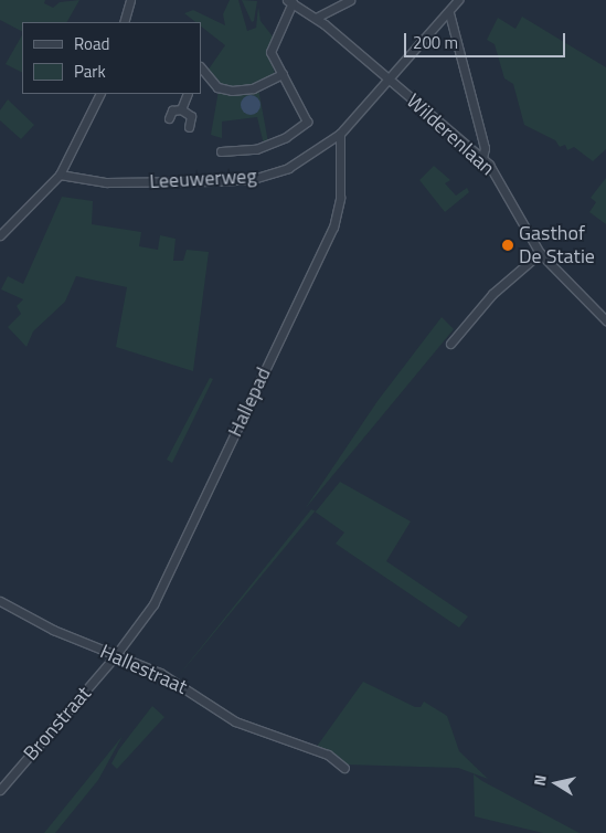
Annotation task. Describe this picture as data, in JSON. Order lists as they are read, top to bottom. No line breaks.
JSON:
{"streets":{"street":["Wilderenlaan","Leeuwerweg","Hallepad","Hallestraat","Bronstraat"]},"crossings":[["Wilderenlaan","Leeuwerweg"],["Leeuwerweg","Hallepad"],["Hallepad","Hallestraat"],["Hallepad","Bronstraat"],["Hallestraat","Bronstraat"]],"places":["Gasthof De Statie"],"legend":["Road","Park"],"scale_bar":"200 m","north":"left"}
